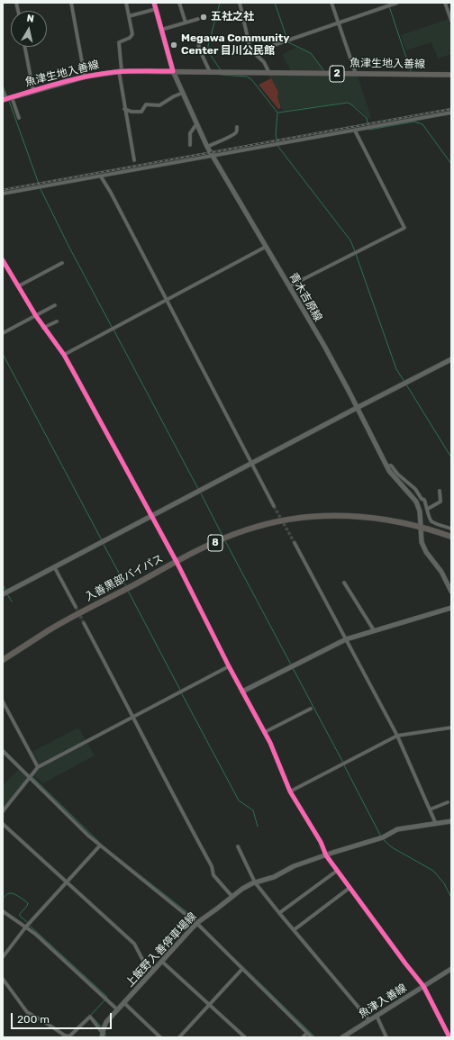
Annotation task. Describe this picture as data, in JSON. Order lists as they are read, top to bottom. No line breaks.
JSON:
{"streets":{"highway":["8","入善黒部バイパス"],"main road":["魚津生地入善線","2","青木吉原線","上飯野入善停車場線","魚津入善線"]},"crossings":[["魚津生地入善線","青木吉原線"],["青木吉原線","入善黒部バイパス"]],"places":["五社之社","Megawa Community Center 目川公民館"],"scale_bar":"200 m","north":"top"}
